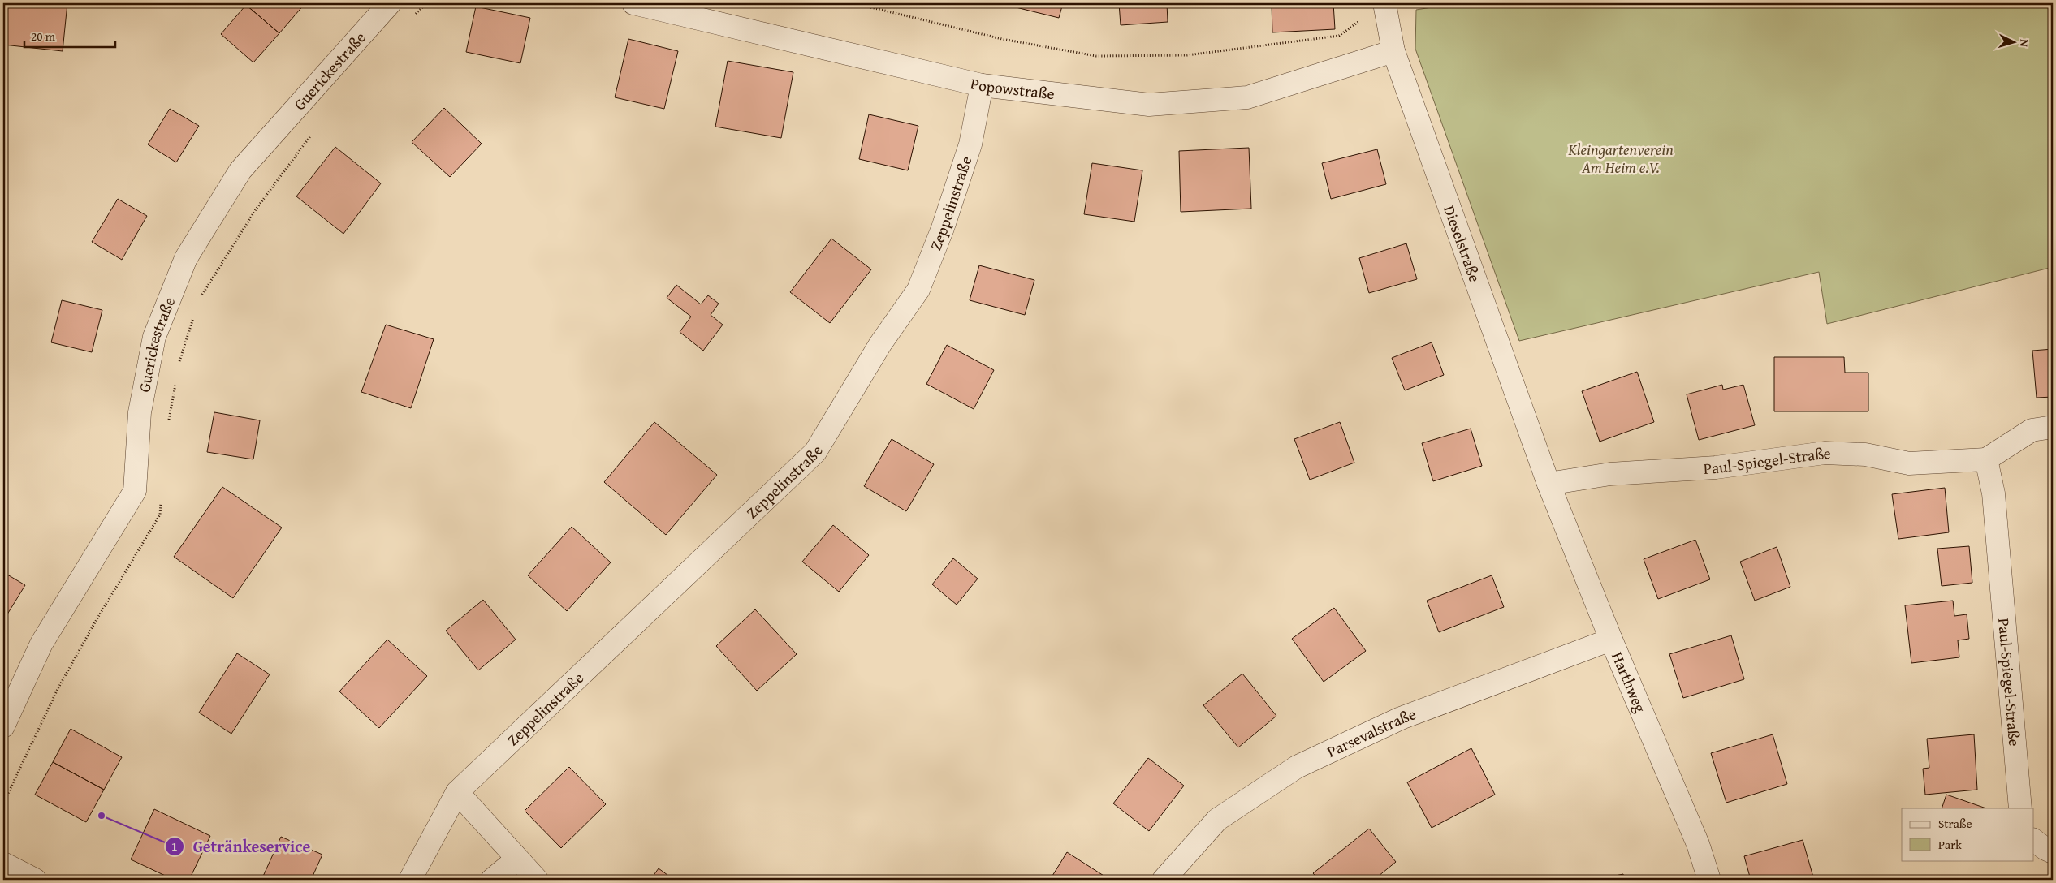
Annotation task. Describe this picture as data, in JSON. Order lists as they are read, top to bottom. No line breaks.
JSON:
{"streets":{"street":["Guerickestraße","Popowstraße","Zeppelinstraße","Dieselstraße","Paul-Spiegel-Straße","Harthweg","Parsevalstraße"]},"crossings":[["Popowstraße","Zeppelinstraße"],["Popowstraße","Dieselstraße"],["Dieselstraße","Paul-Spiegel-Straße"],["Dieselstraße","Harthweg"],["Paul-Spiegel-Straße","Harthweg"],["Harthweg","Parsevalstraße"]],"parks":["Kleingartenverein Am Heim e.V."],"places":["Getränkeservice"],"legend":["Straße","Park"],"scale_bar":"20 m","north":"right"}
